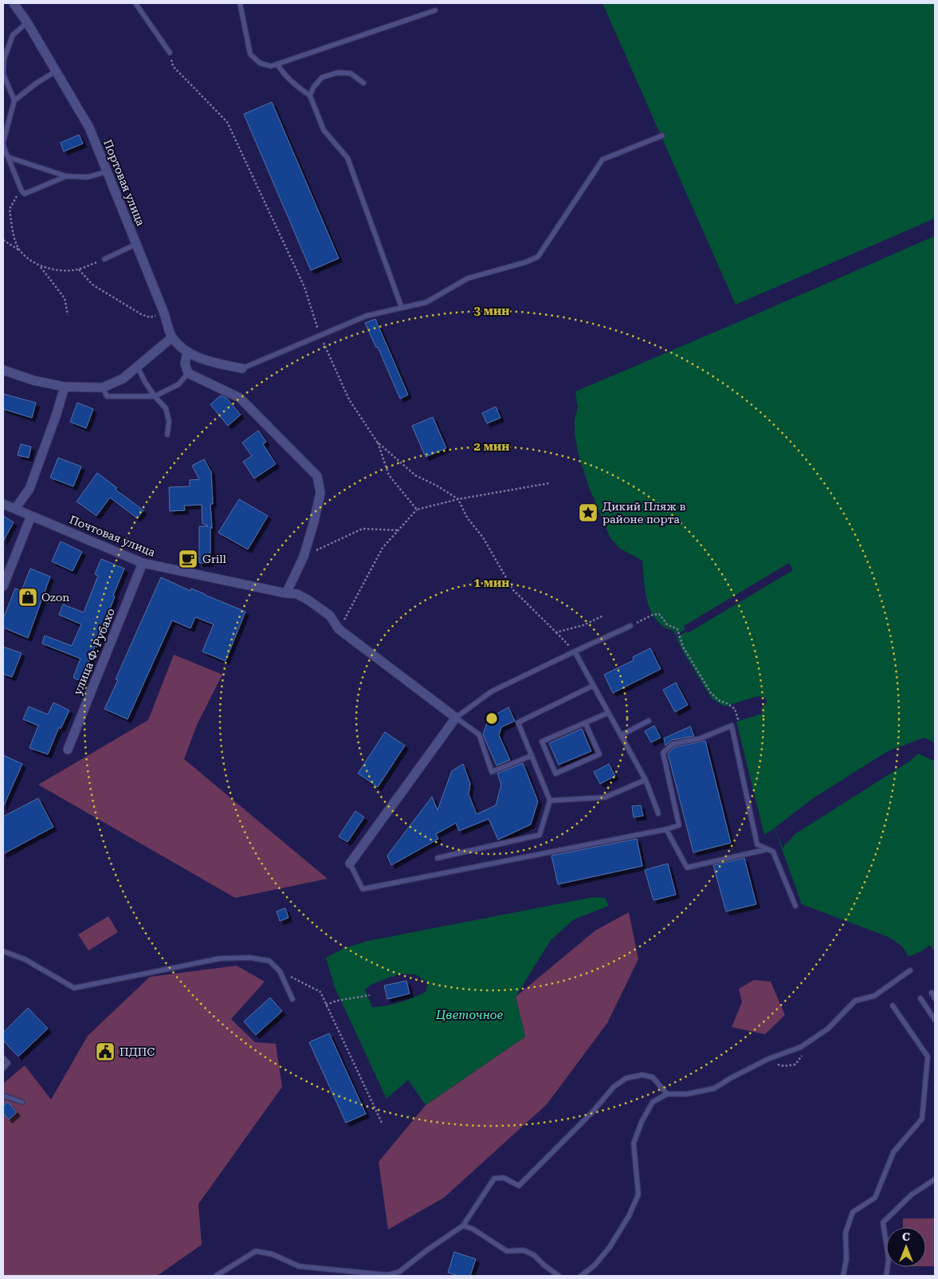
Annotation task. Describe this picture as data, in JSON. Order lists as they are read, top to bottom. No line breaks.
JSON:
{"streets":{"street":["Портовая улица","Почтовая улица","улица Ф. Рубахо"]},"crossings":[["Почтовая улица","улица Ф. Рубахо"]],"water":["Цветочное"],"places":{"place":["Дикий Пляж в районе порта"],"cafe":["Grill"],"shop":["Ozon"],"public building":["ПДПС"]},"north":"top","rings":["3 мин","2 мин","1 мин"]}
